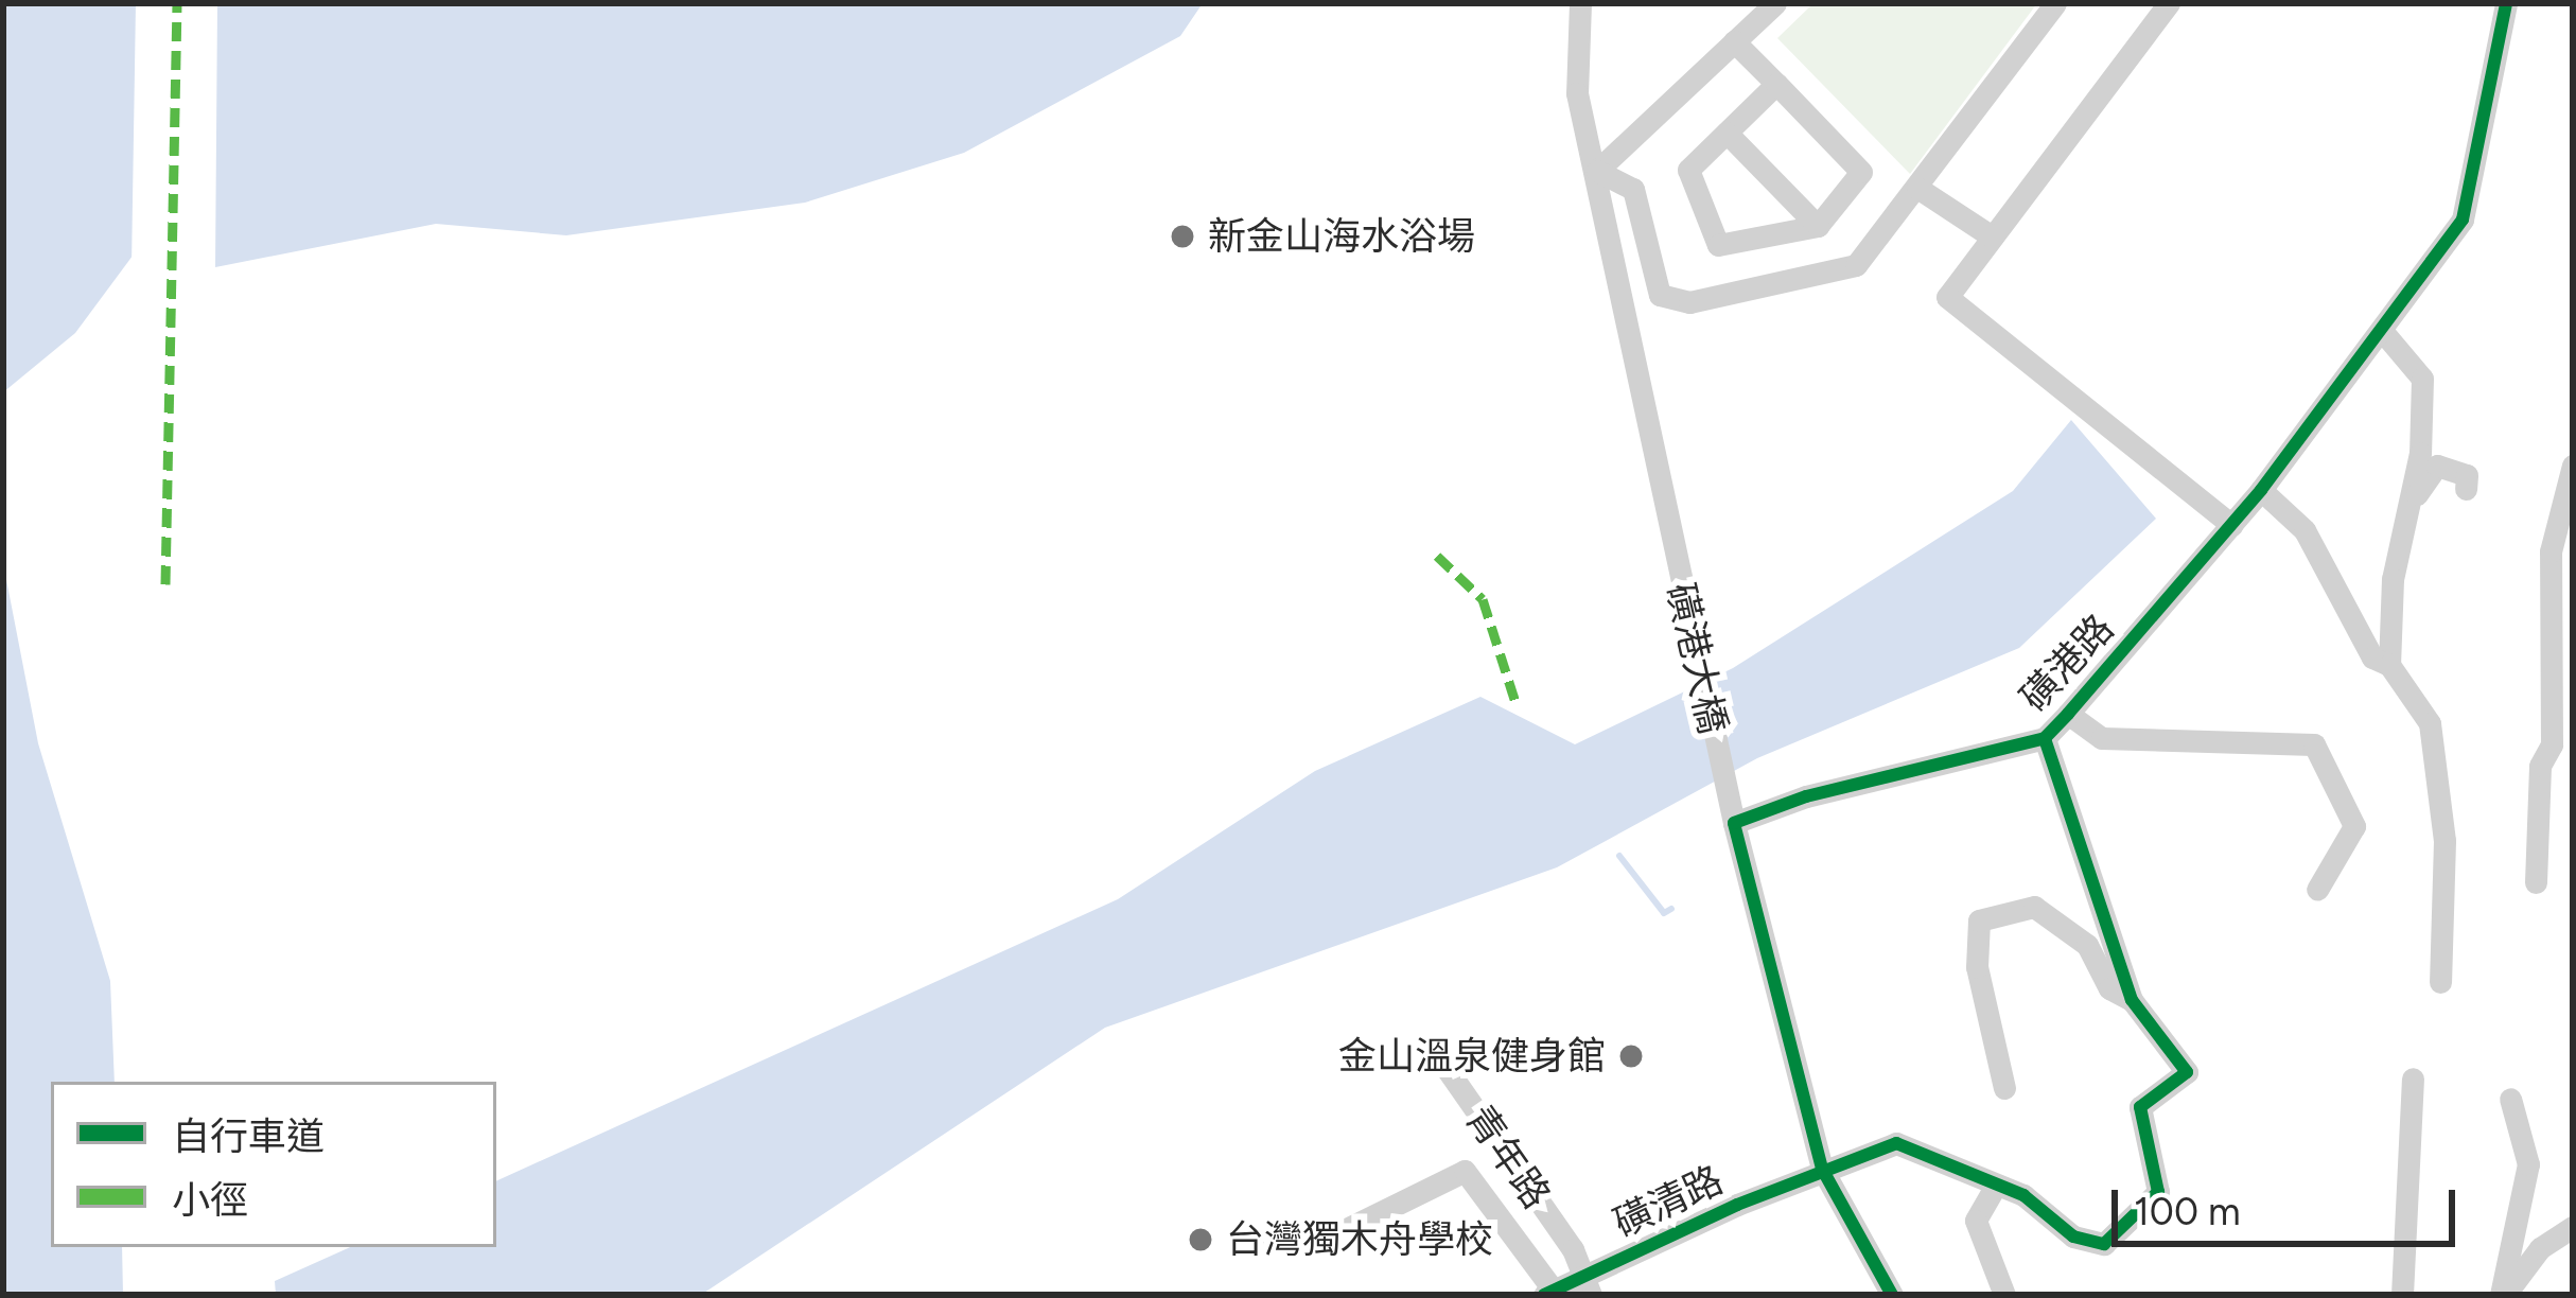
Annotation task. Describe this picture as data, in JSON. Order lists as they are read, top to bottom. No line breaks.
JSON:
{"streets":{"street":["磺港大橋","磺港路","青年路","磺清路"]},"crossings":[["磺港大橋","磺港路"]],"places":["新金山海水浴場","金山溫泉健身館","台灣獨木舟學校"],"legend":["自行車道","小徑"],"scale_bar":"100 m"}
